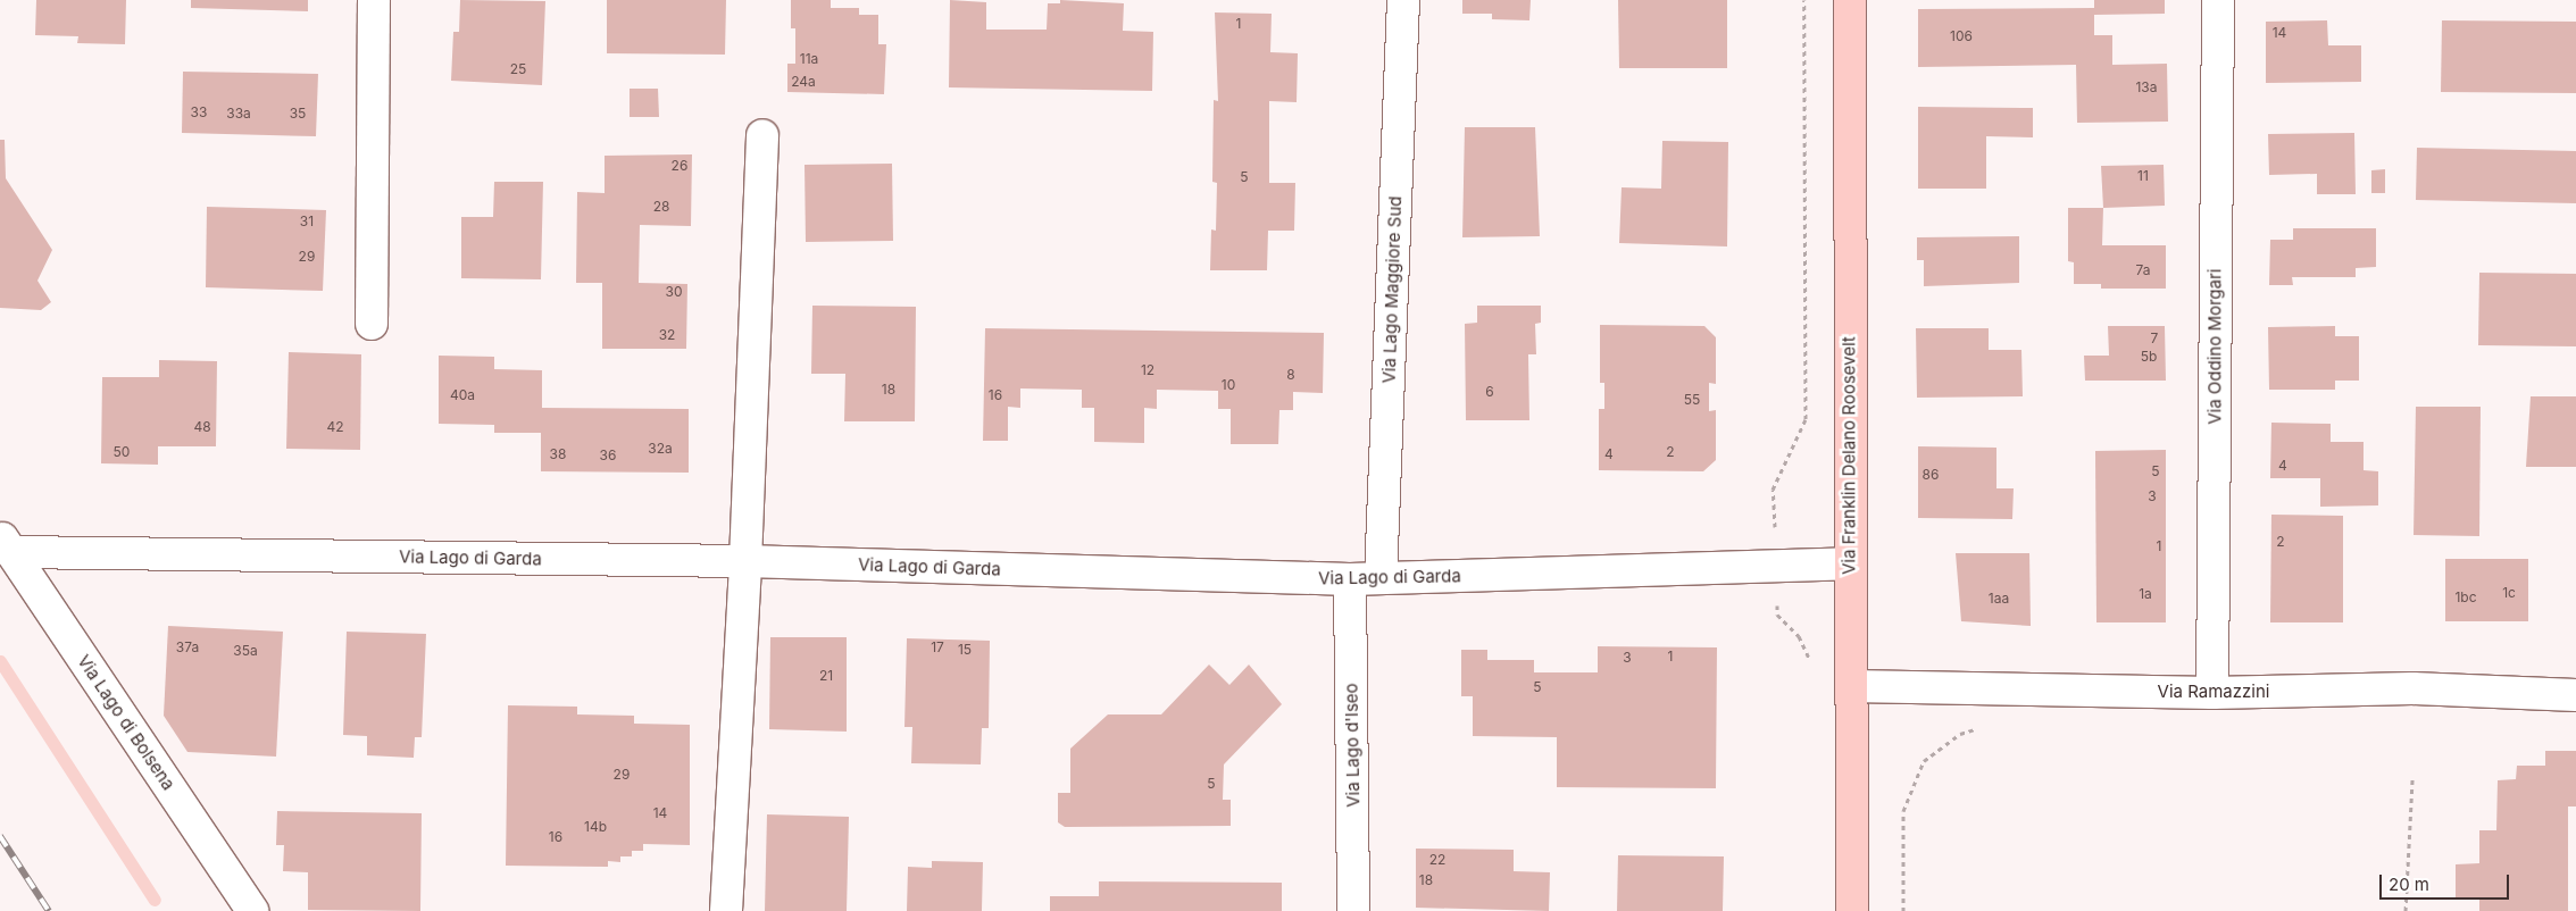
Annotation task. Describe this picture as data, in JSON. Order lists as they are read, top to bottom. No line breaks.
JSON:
{"streets":{"main road":["Via Franklin Delano Roosevelt"],"street":["Via Lago Maggiore Sud","Via Oddino Morgari","Via Lago di Garda","Via Ramazzini","Via Lago di Bolsena","Via Lago d'Iseo"]},"crossings":[["Via Lago Maggiore Sud","Via Lago di Garda"],["Via Lago Maggiore Sud","Via Lago d'Iseo"],["Via Oddino Morgari","Via Ramazzini"],["Via Franklin Delano Roosevelt","Via Lago di Garda"],["Via Franklin Delano Roosevelt","Via Ramazzini"],["Via Lago di Garda","Via Lago di Bolsena"],["Via Lago di Garda","Via Lago d'Iseo"]],"house_numbers":["1","14","106","11a","25","24a","13a","33","33a","35","26","11","5","28","31","29","7a","30","32","7","5b","12","8","10","18","6","40a","16","55","48","42","32a","50","2","38","4","36","4","5","86","3","2","1","1c","1a","1bc","1aa","37a","17","15","35a","1","3","21","5","29","5","14","14b","16","22","18"],"scale_bar":"20 m"}
